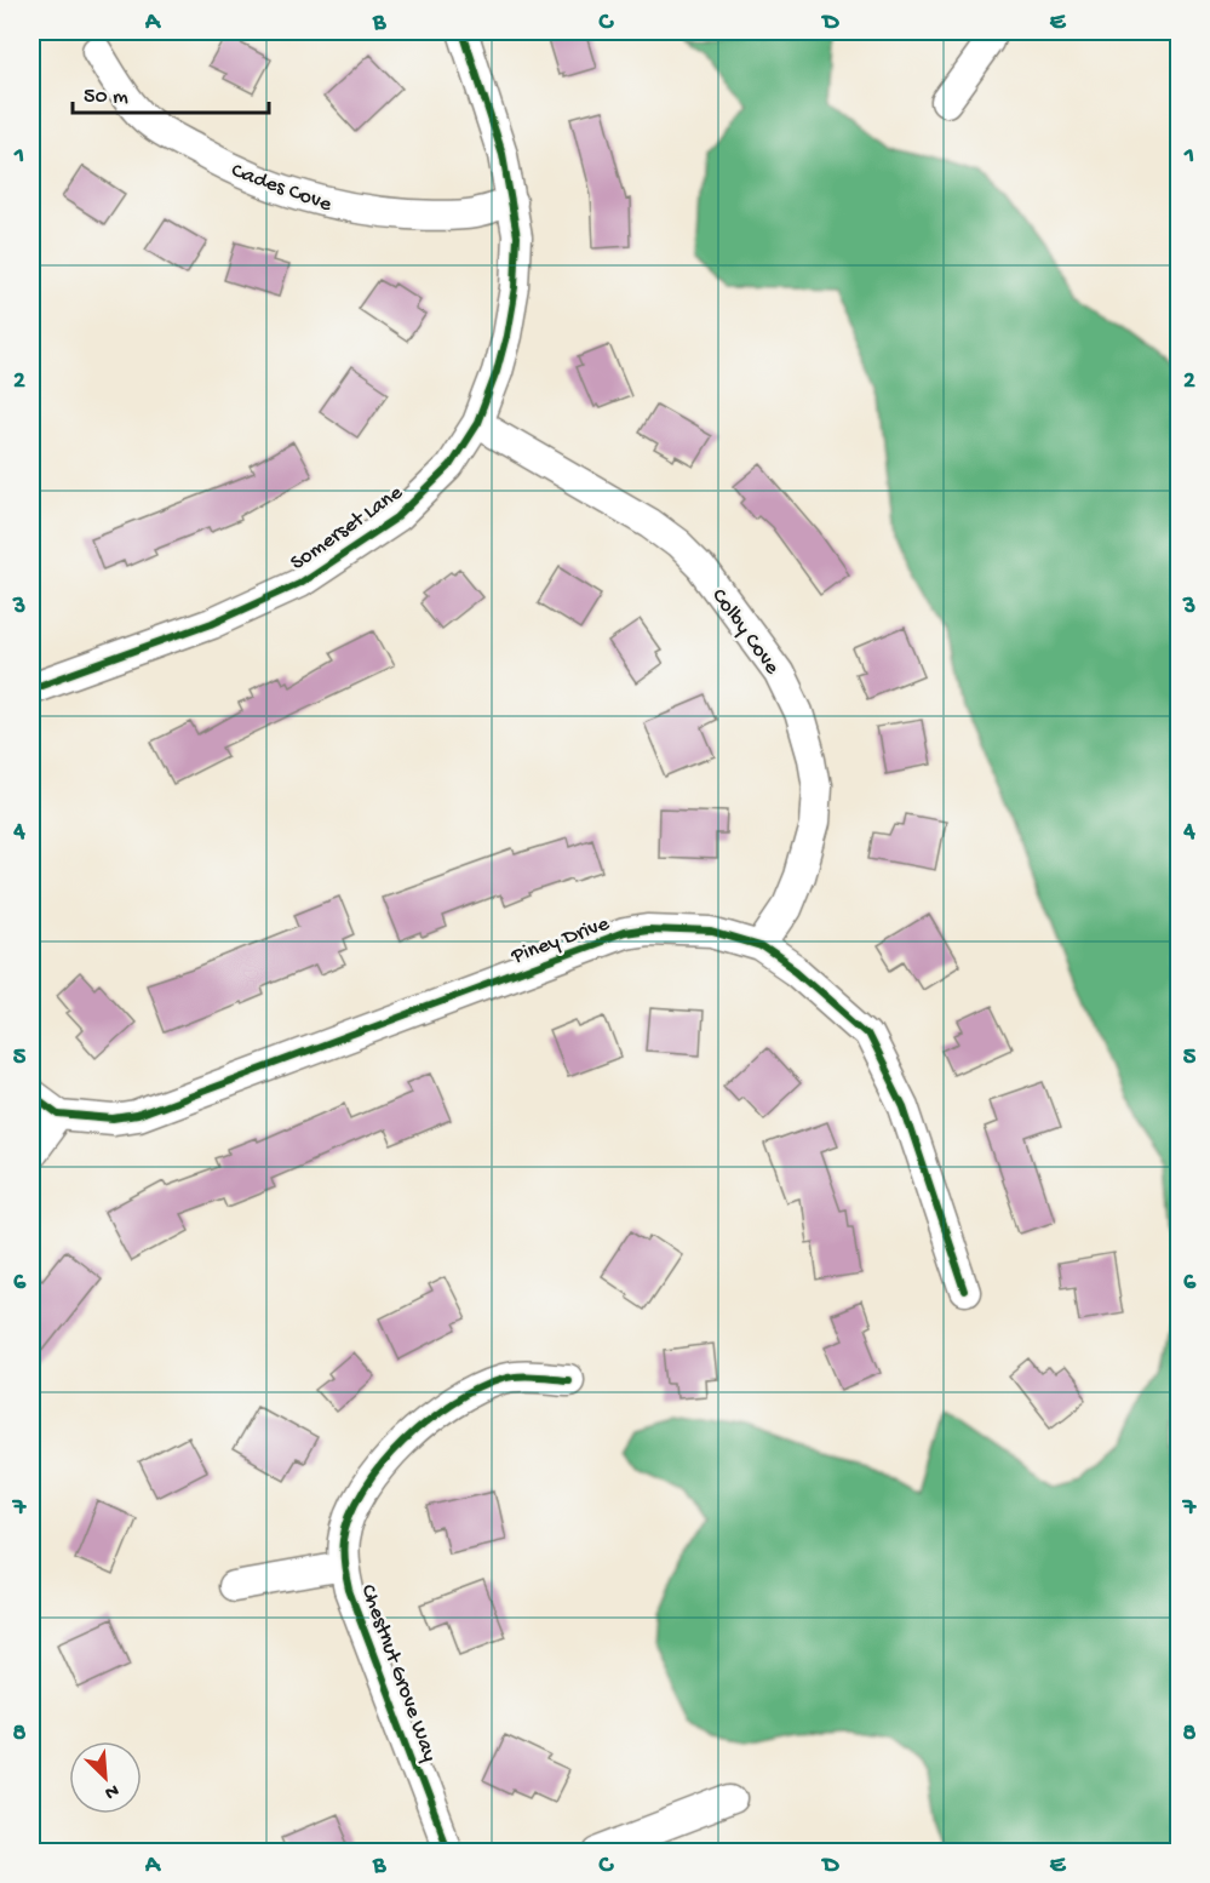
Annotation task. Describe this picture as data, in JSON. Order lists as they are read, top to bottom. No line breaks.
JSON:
{"streets":{"street":["Cades Cove","Somerset Lane","Colby Cove","Piney Drive","Chestnut Grove Way"]},"crossings":[["Cades Cove","Somerset Lane"],["Somerset Lane","Colby Cove"],["Colby Cove","Piney Drive"]],"scale_bar":"50 m","north":"bottom right","grid":{"columns":["A","B","C","D","E"],"rows":["1","2","3","4","5","6","7","8"]}}
